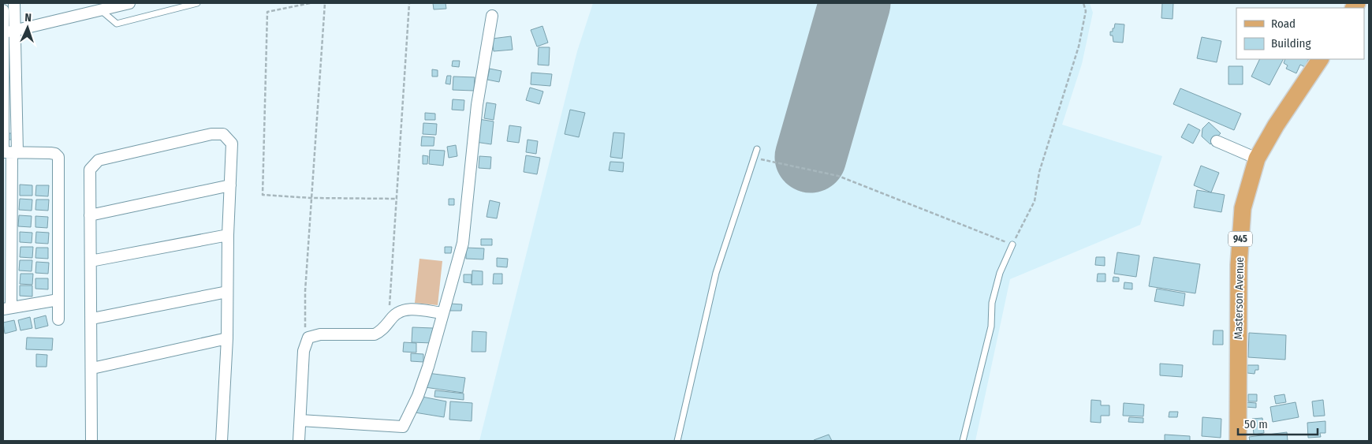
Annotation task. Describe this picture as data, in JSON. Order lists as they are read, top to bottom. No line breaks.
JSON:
{"streets":{"main road":["945","Masterson Avenue"]},"legend":["Road","Building"],"scale_bar":"50 m","north":"top"}
